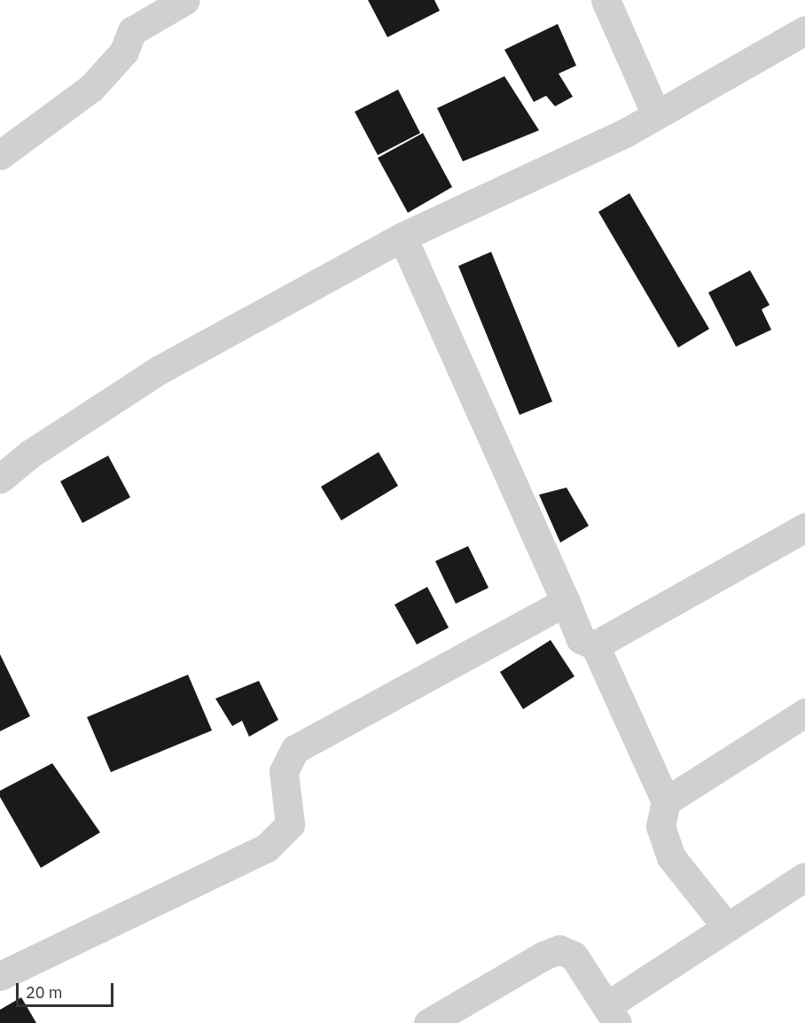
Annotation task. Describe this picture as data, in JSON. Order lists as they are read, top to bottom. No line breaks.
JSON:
{"scale_bar":"20 m"}
